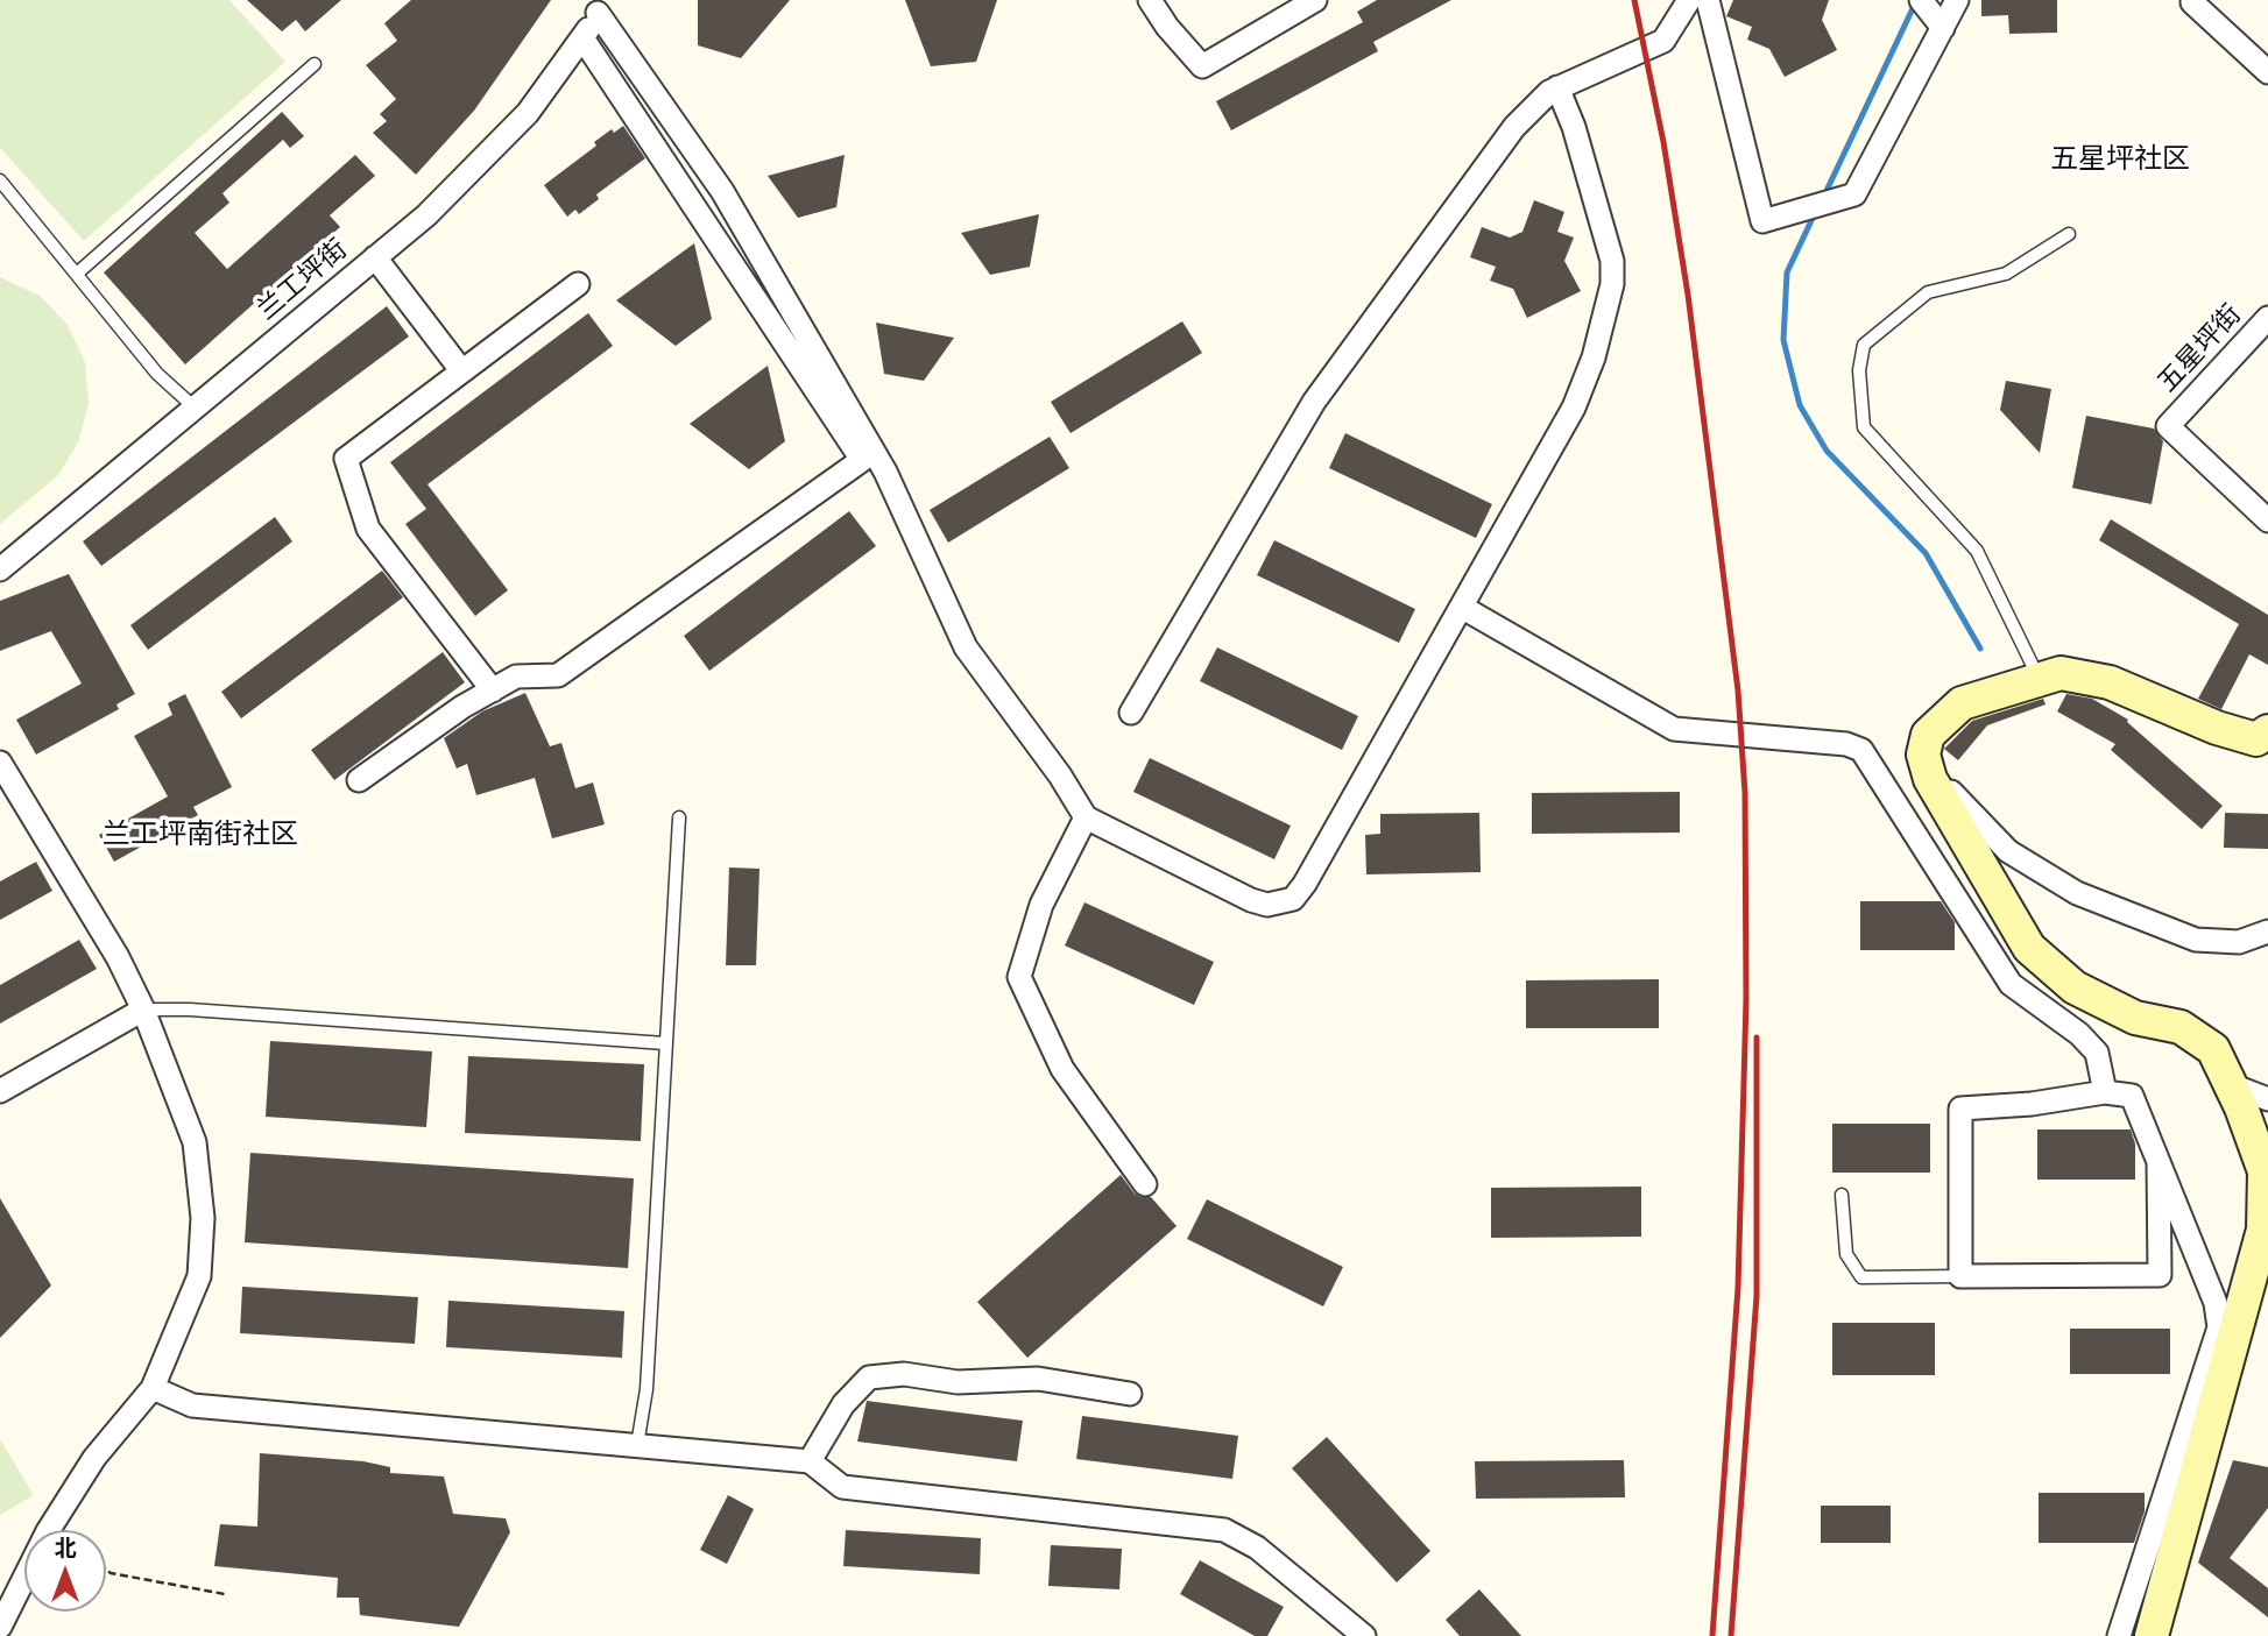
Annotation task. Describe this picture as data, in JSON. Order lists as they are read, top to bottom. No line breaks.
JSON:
{"streets":{"street":["兰工坪街","五星坪街"]},"districts":["五星坪社区","兰工坪南街社区"],"north":"top"}
